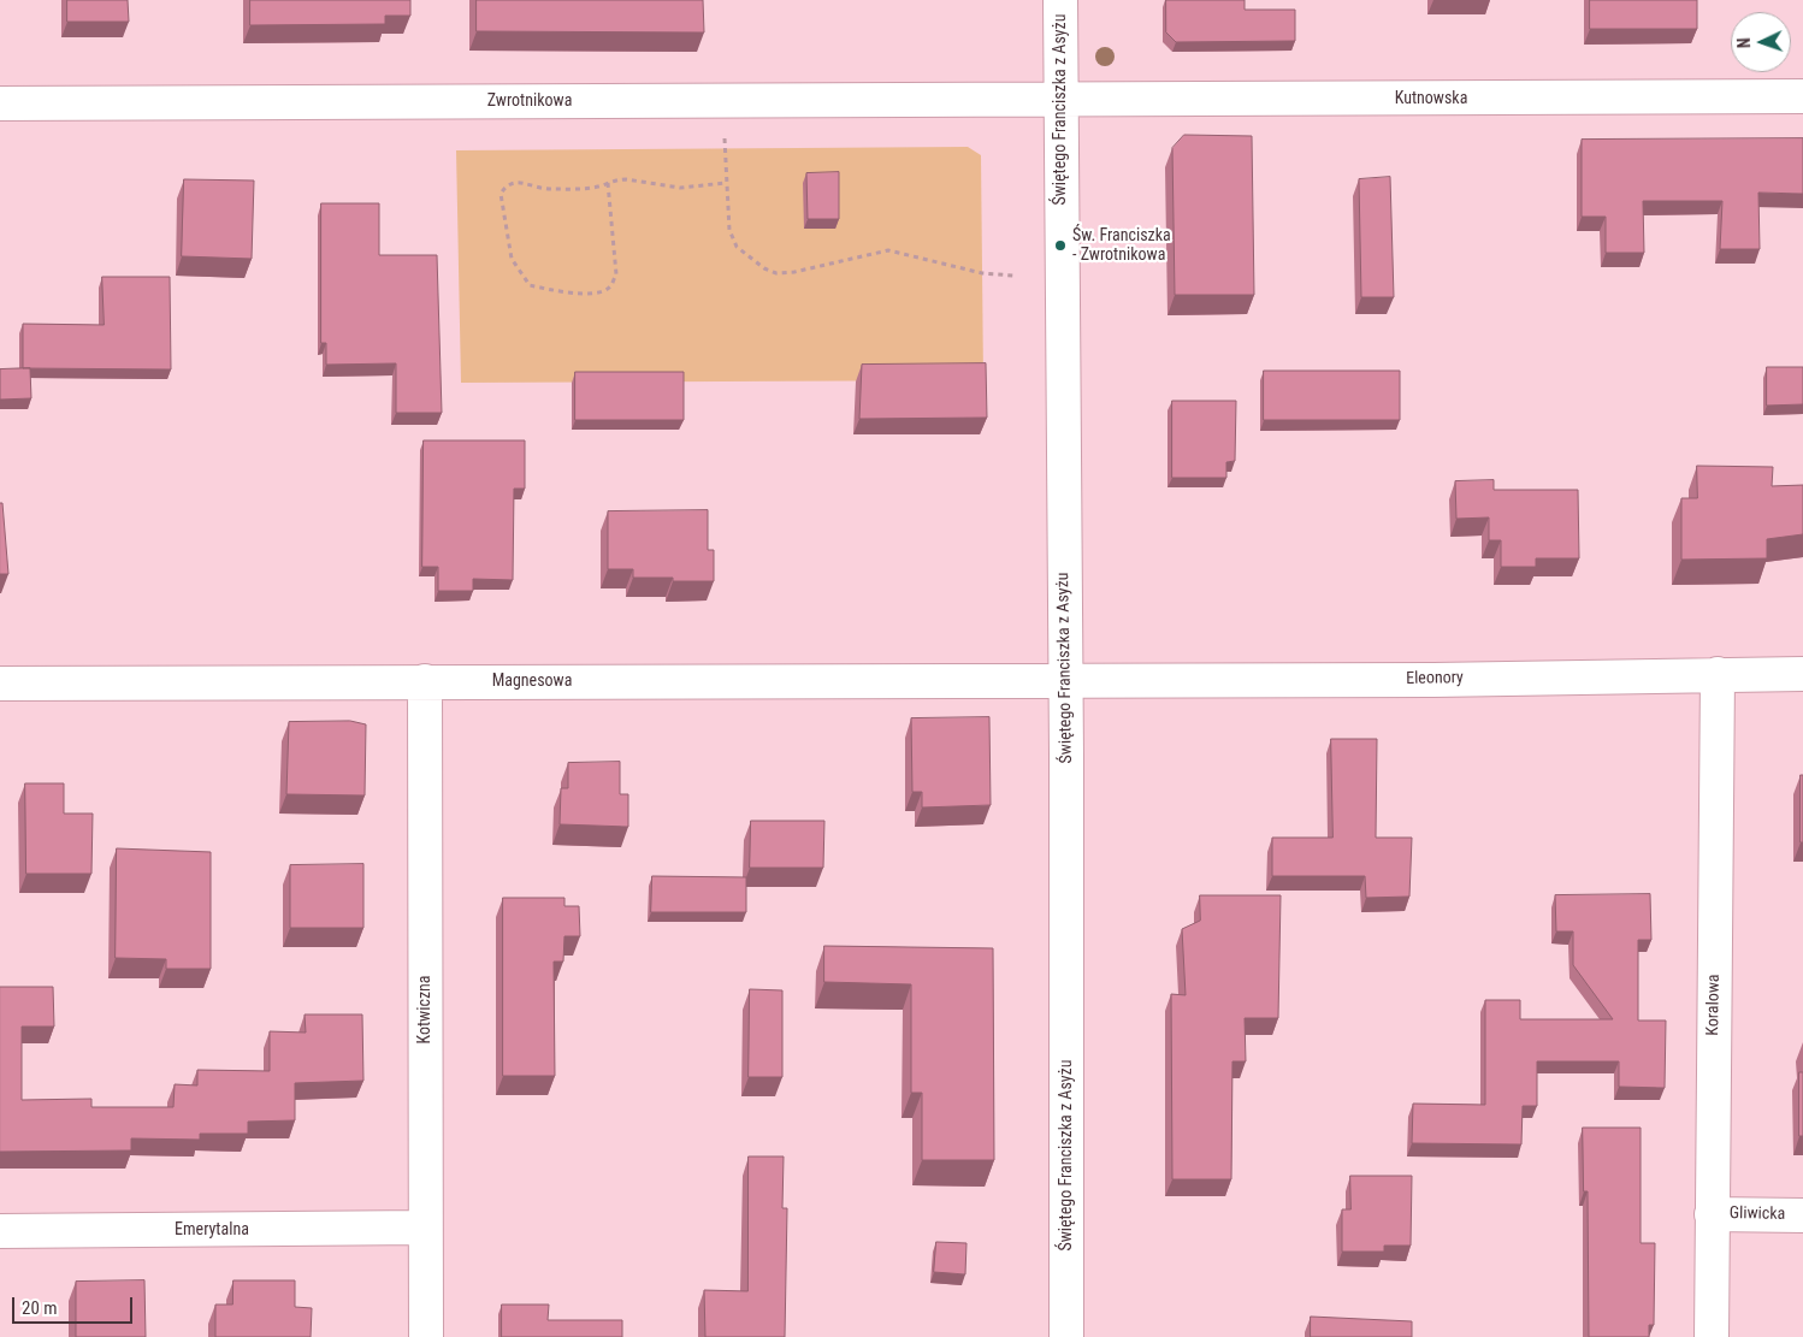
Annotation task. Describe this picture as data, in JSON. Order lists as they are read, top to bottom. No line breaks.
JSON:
{"streets":{"street":["Kutnowska","Zwrotnikowa","Świętego Franciszka z Asyżu","Eleonory","Magnesowa","Koralowa","Kotwiczna","Gliwicka","Emerytalna"]},"crossings":[["Kutnowska","Zwrotnikowa"],["Kutnowska","Świętego Franciszka z Asyżu"],["Zwrotnikowa","Świętego Franciszka z Asyżu"],["Świętego Franciszka z Asyżu","Eleonory"],["Świętego Franciszka z Asyżu","Magnesowa"],["Eleonory","Magnesowa"],["Eleonory","Koralowa"],["Magnesowa","Kotwiczna"],["Koralowa","Gliwicka"],["Kotwiczna","Emerytalna"]],"places":["Św. Franciszka - Zwrotnikowa"],"scale_bar":"20 m","north":"left"}
